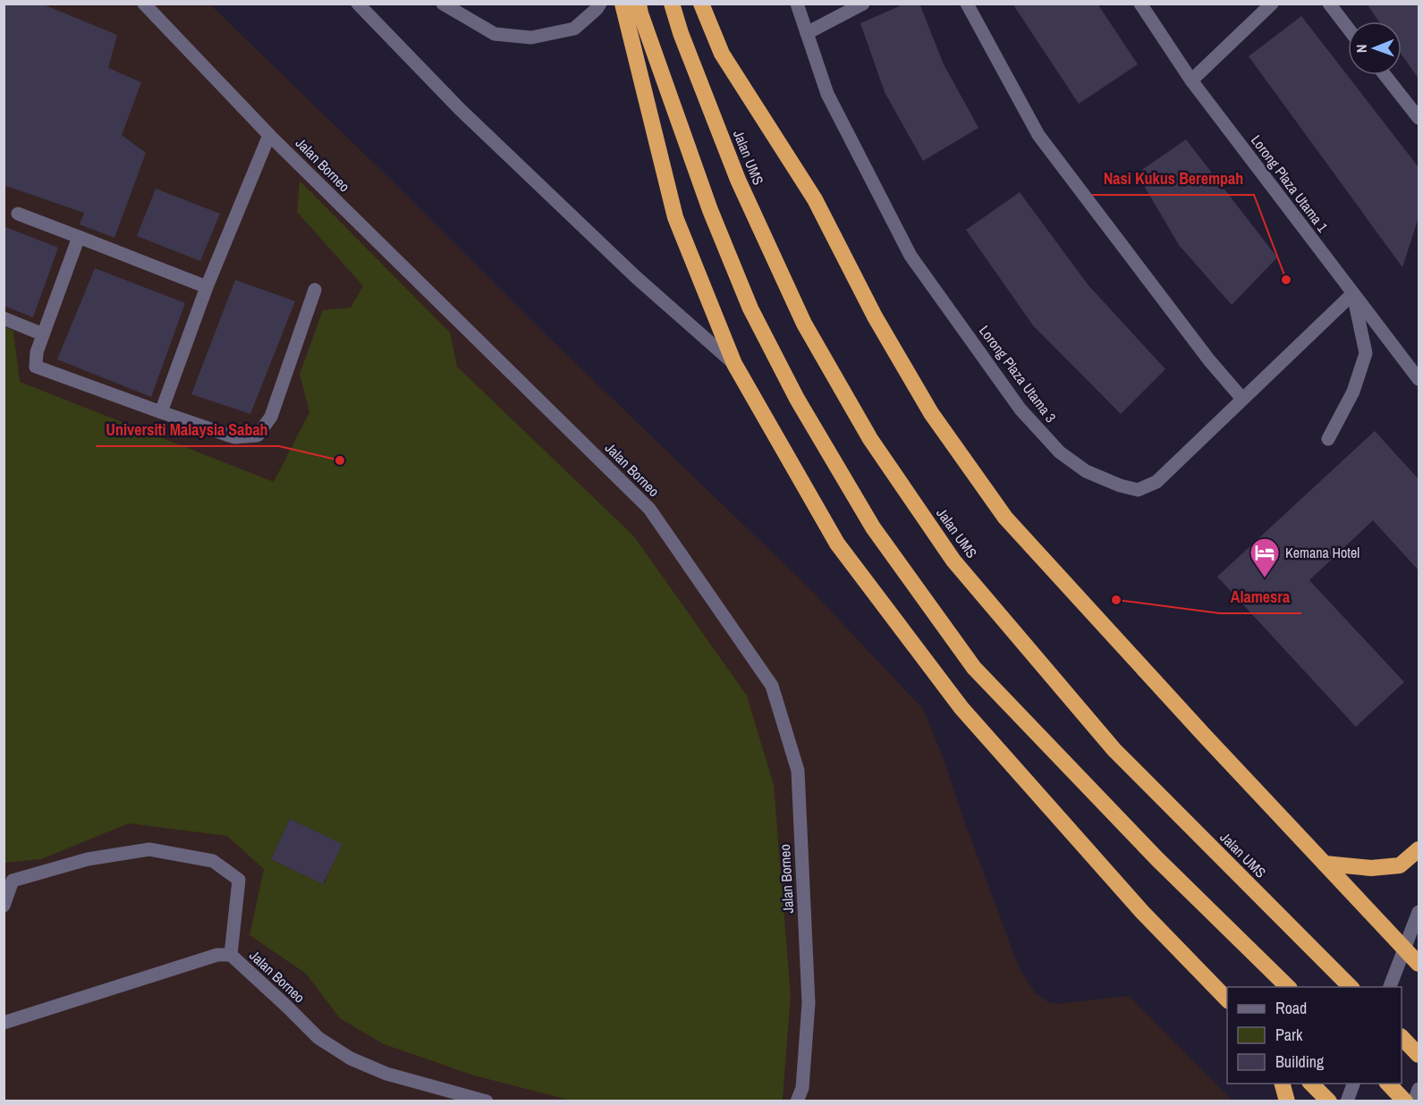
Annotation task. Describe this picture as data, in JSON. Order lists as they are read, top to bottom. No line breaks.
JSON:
{"streets":{"highway":["Jalan UMS"],"street":["Jalan Borneo","Lorong Plaza Utama 1","Lorong Plaza Utama 3"]},"crossings":[["Lorong Plaza Utama 1","Lorong Plaza Utama 3"]],"places":{"other":["Nasi Kukus Berempah","Universiti Malaysia Sabah","Alamesra"],"hotel":["Kemana Hotel"]},"legend":["Road","Park","Building"],"north":"left"}
